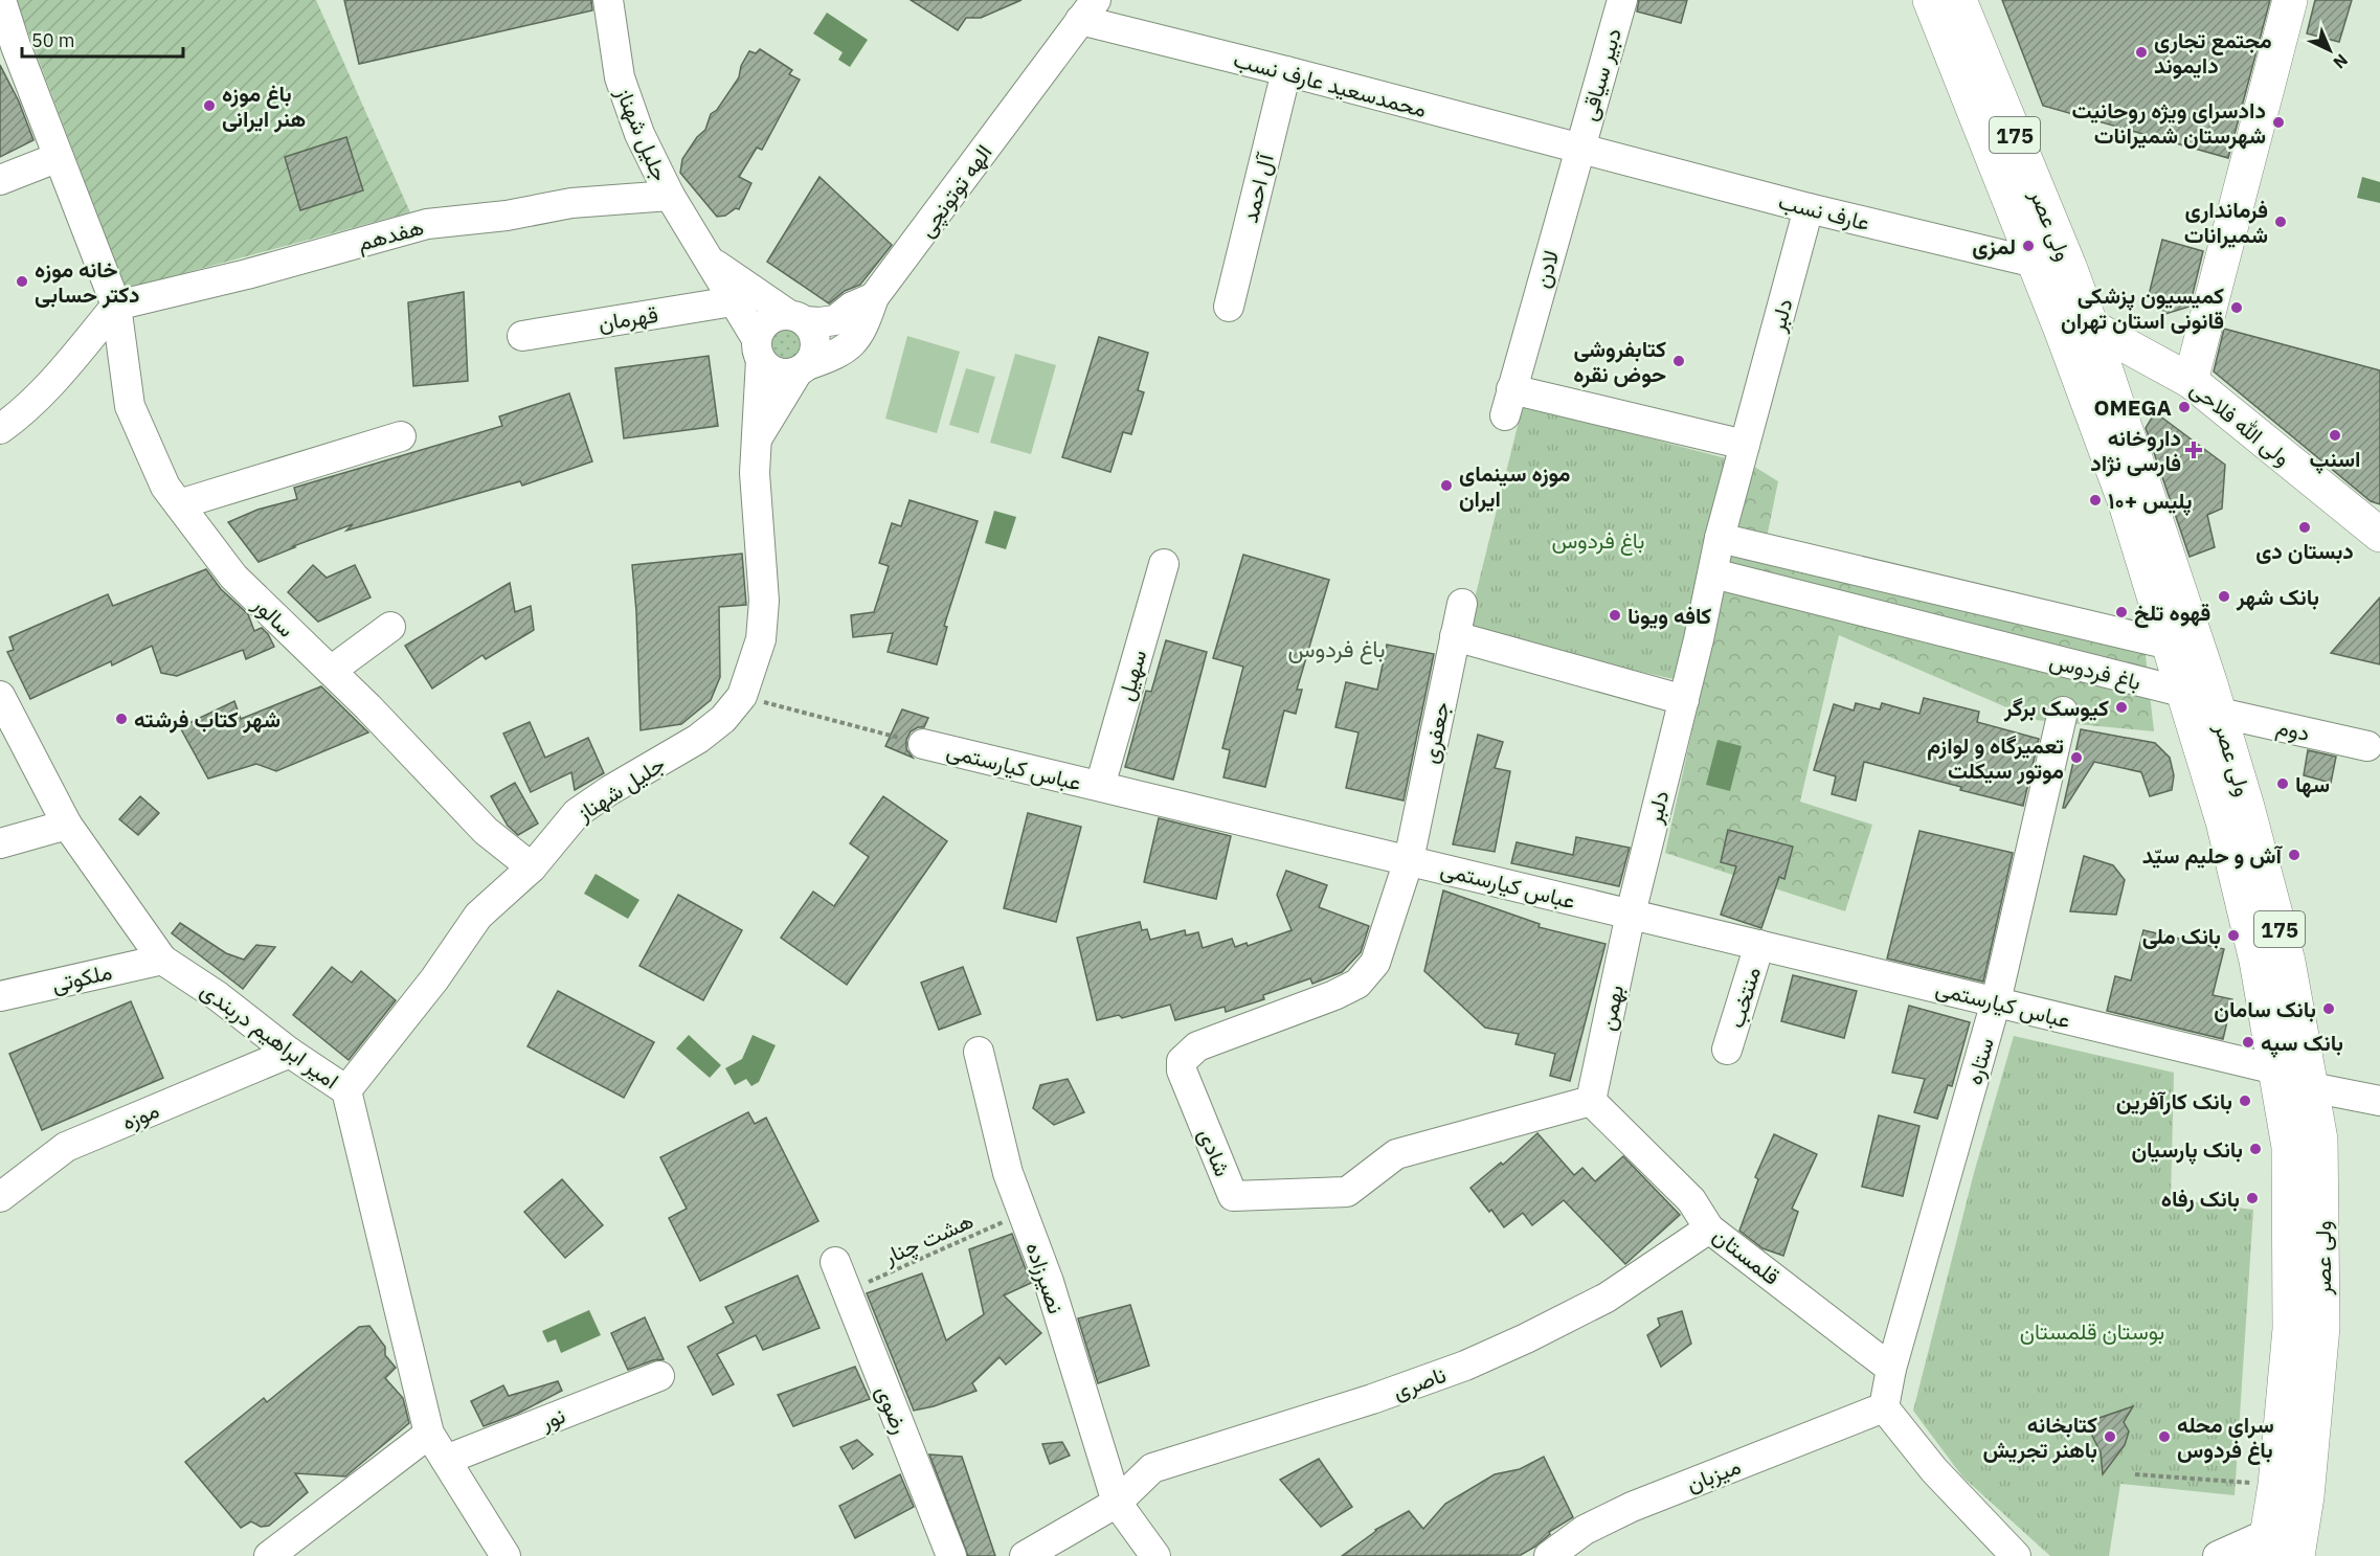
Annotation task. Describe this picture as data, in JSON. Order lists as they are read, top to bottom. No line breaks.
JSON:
{"streets":{"main road":["175","ولی عصر","ولی‌ الله فلاحی"],"street":["دبیر سیاقی","محمدسعید عارف نسب","جلیل شهناز","آل احمد","الهه توتونچی","عارف نسب","هفدهم","لادن","دلبر","قهرمان","سالور","باغ فردوس","سهیل","دوم","جعفری","عباس کیارستمی","ملکوتی","منتخب","بهمن","امیر ابراهیم دربندی","ستاره","موزه","شادی","قلمستان","نصیرزاده","ناصری","رضوى","نور","میزبان"],"path":["هشت چنار"]},"crossings":[["دبیر سیاقی","محمدسعید عارف نسب"],["دبیر سیاقی","عارف نسب"],["دبیر سیاقی","لادن"],["محمدسعید عارف نسب","آل احمد"],["محمدسعید عارف نسب","الهه توتونچی"],["محمدسعید عارف نسب","عارف نسب"],["محمدسعید عارف نسب","لادن"],["جلیل شهناز","الهه توتونچی"],["جلیل شهناز","هفدهم"],["جلیل شهناز","قهرمان"],["جلیل شهناز","سالور"],["جلیل شهناز","عباس کیارستمی"],["جلیل شهناز","امیر ابراهیم دربندی"],["عارف نسب","ولی عصر"],["عارف نسب","لادن"],["عارف نسب","دلبر"],["ولی عصر","ولی‌ الله فلاحی"],["ولی عصر","باغ فردوس"],["ولی عصر","دوم"],["ولی عصر","عباس کیارستمی"],["هفدهم","سالور"],["لادن","دلبر"],["دلبر","باغ فردوس"],["دلبر","عباس کیارستمی"],["دلبر","بهمن"],["سهیل","عباس کیارستمی"],["جعفری","عباس کیارستمی"],["جعفری","شادی"],["عباس کیارستمی","منتخب"],["عباس کیارستمی","بهمن"],["عباس کیارستمی","ستاره"],["عباس کیارستمی","شادی"],["ملکوتی","امیر ابراهیم دربندی"],["بهمن","شادی"],["بهمن","قلمستان"],["امیر ابراهیم دربندی","موزه"],["امیر ابراهیم دربندی","نور"],["ستاره","قلمستان"],["ستاره","میزبان"],["شادی","قلمستان"],["هشت چنار","نصیرزاده"],["هشت چنار","رضوى"],["قلمستان","ناصری"],["نصیرزاده","ناصری"]],"districts":["باغ فردوس"],"parks":["باغ فردوس","بوستان قلمستان"],"places":{"other":["مجتمع تجاری دایموند","باغ موزه هنر ایرانی","دادسرای ویژه روحانیت شهرستان شمیرانات","فرمانداری شمیرانات","لمزی","خانه موزه دکتر حسابی","کمیسیون پزشکی قانونی استان تهران","کتابفروشی حوض نقره","OMEGA","اسنپ","موزه سینمای ایران","پلیس +۱۰","دبستان دی","بانک شهر","قهوه تلخ","کافه ویونا","کیوسک برگر","شهر کتاب فرشته","تعمیرگاه و لوازم موتور سیکلت","سها","آش و حلیم سیّد","بانک ملی","بانک سامان","بانک سپه","بانک کارآفرین","بانک پارسیان","بانک رفاه","کتابخانه باهنر تجریش","سرای محله باغ فردوس"],"health":["داروخانه فارسی نژاد"]},"scale_bar":"50 m","north":"bottom right"}
